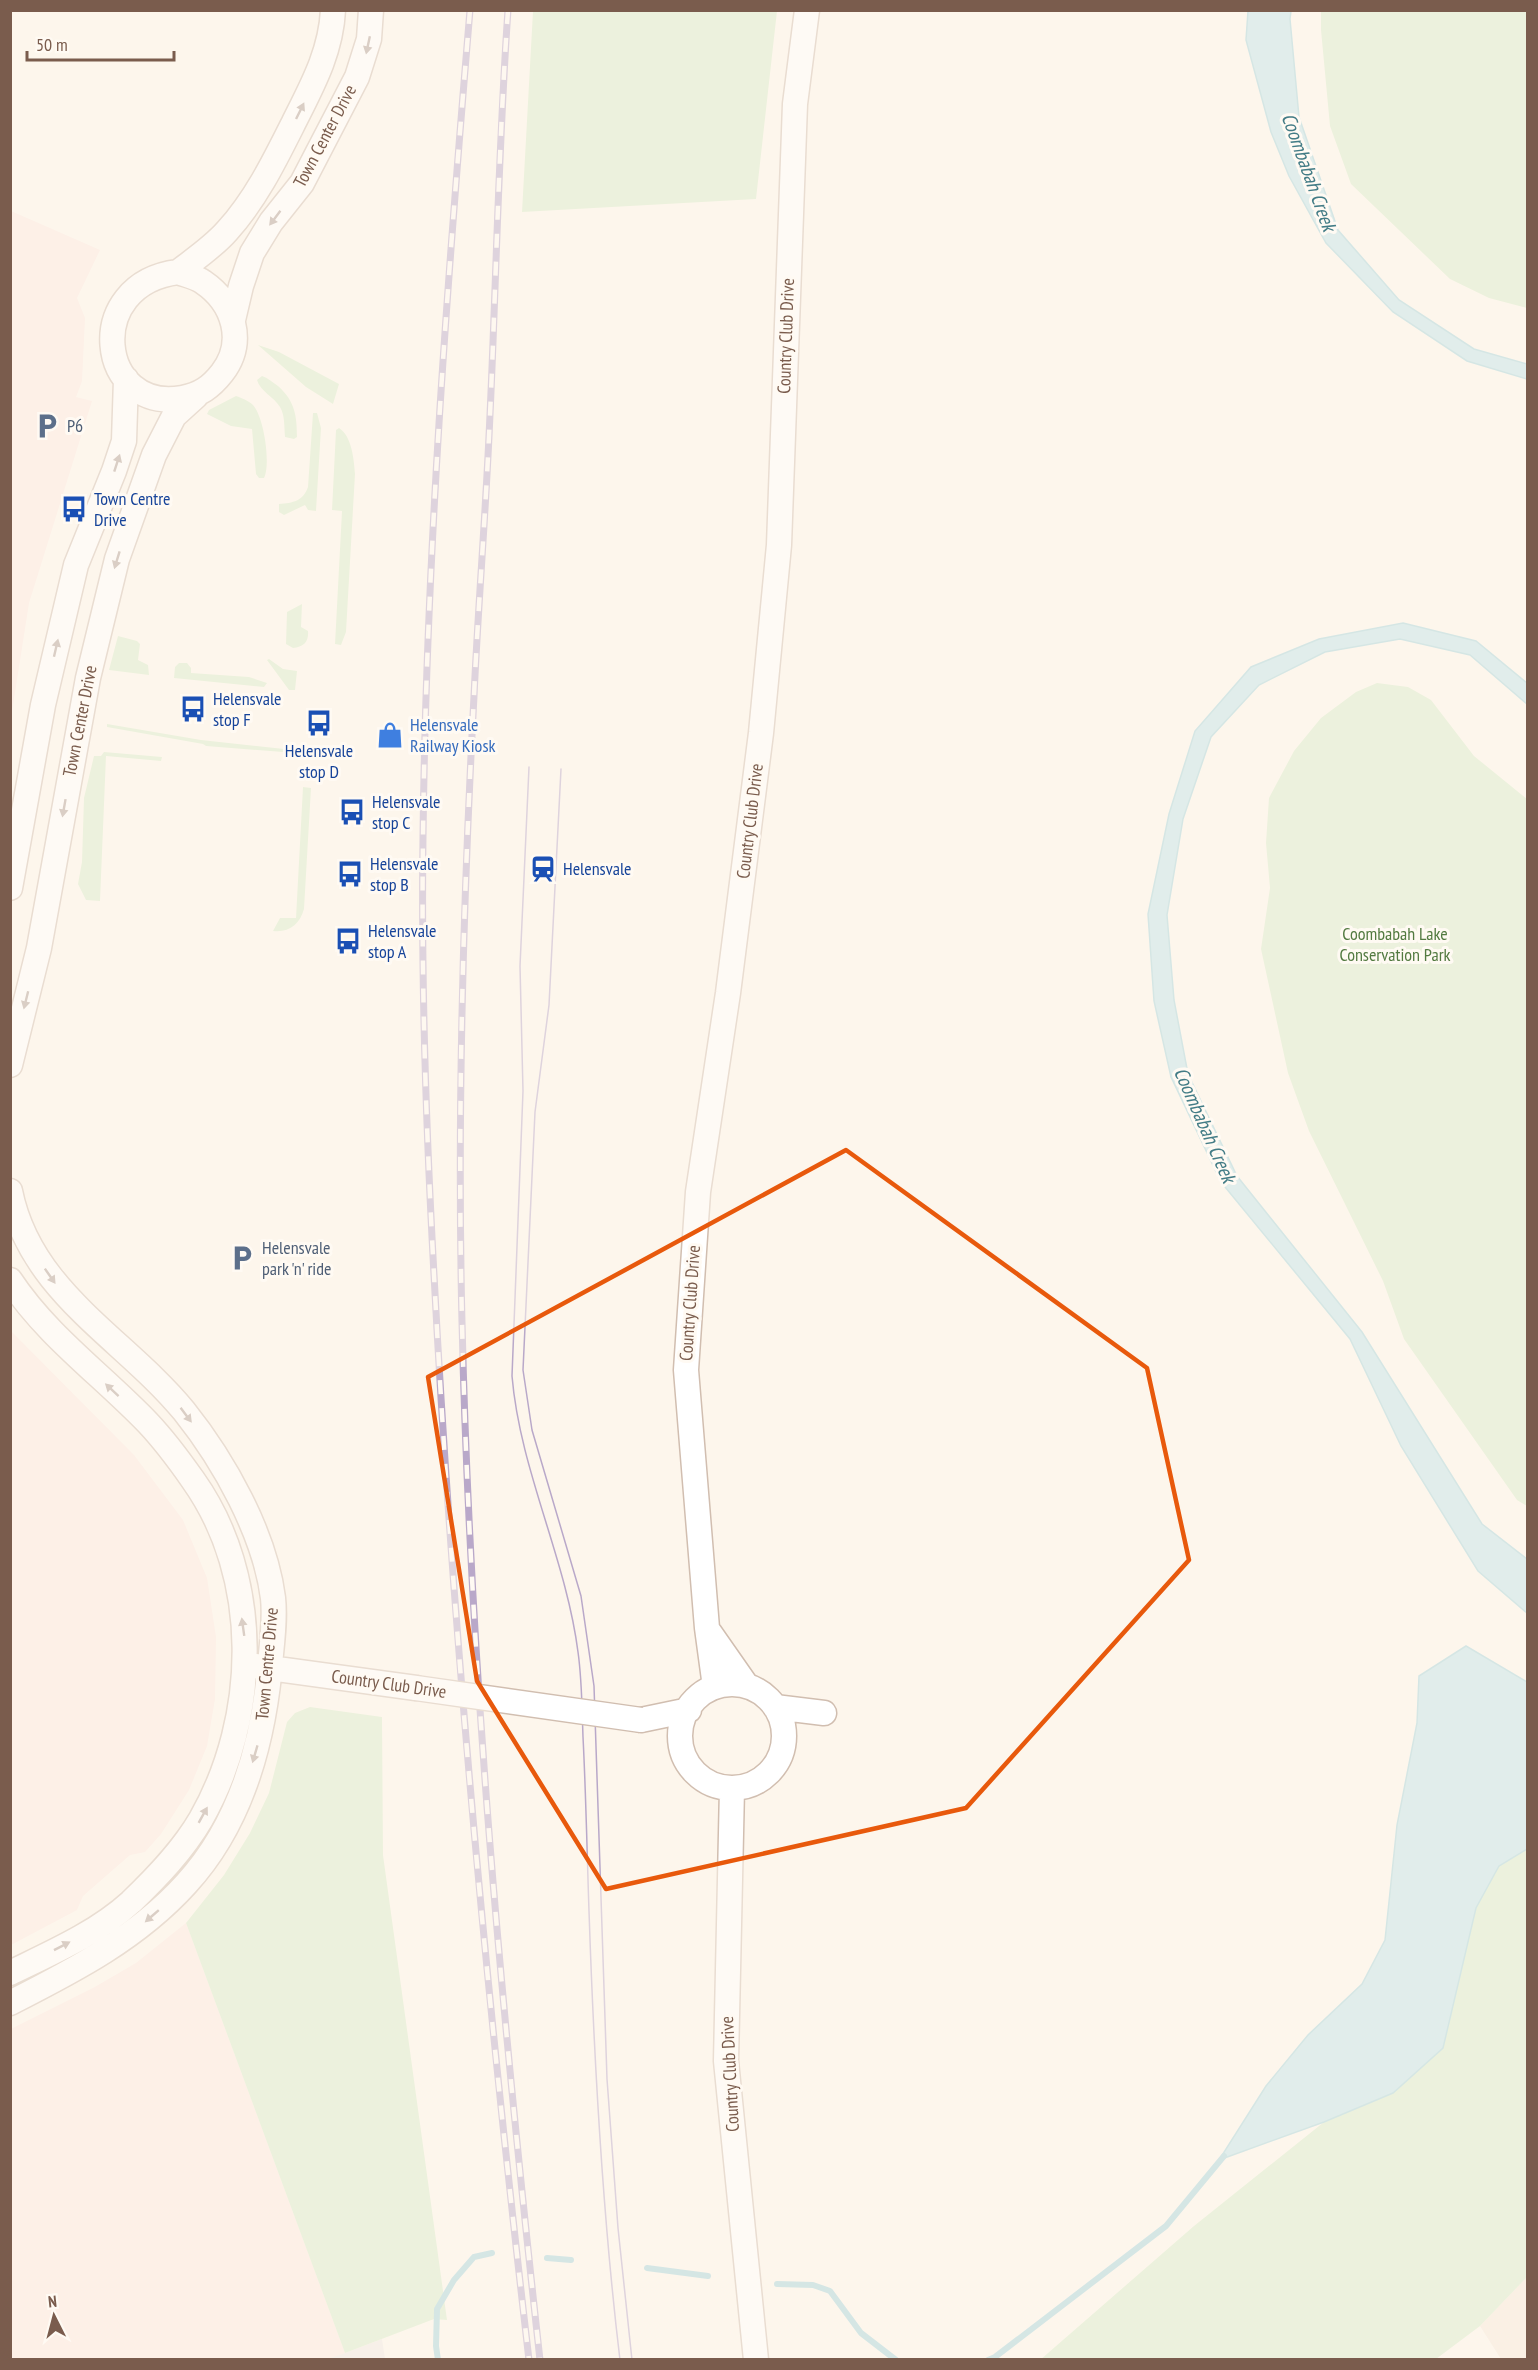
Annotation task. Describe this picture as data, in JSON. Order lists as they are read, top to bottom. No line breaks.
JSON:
{"streets":{"street":["Town Center Drive","Country Club Drive","Town Centre Drive"]},"crossings":[["Country Club Drive","Town Centre Drive"]],"water":["Coombabah Creek"],"parks":["Coombabah Lake Conservation Park"],"places":{"parking":["P6","Helensvale park 'n' ride"],"bus stop":["Town Centre Drive","Helensvale stop F","Helensvale stop D","Helensvale stop C","Helensvale stop B","Helensvale stop A"],"shop":["Helensvale Railway Kiosk"],"station":["Helensvale"]},"scale_bar":"50 m","north":"top"}
